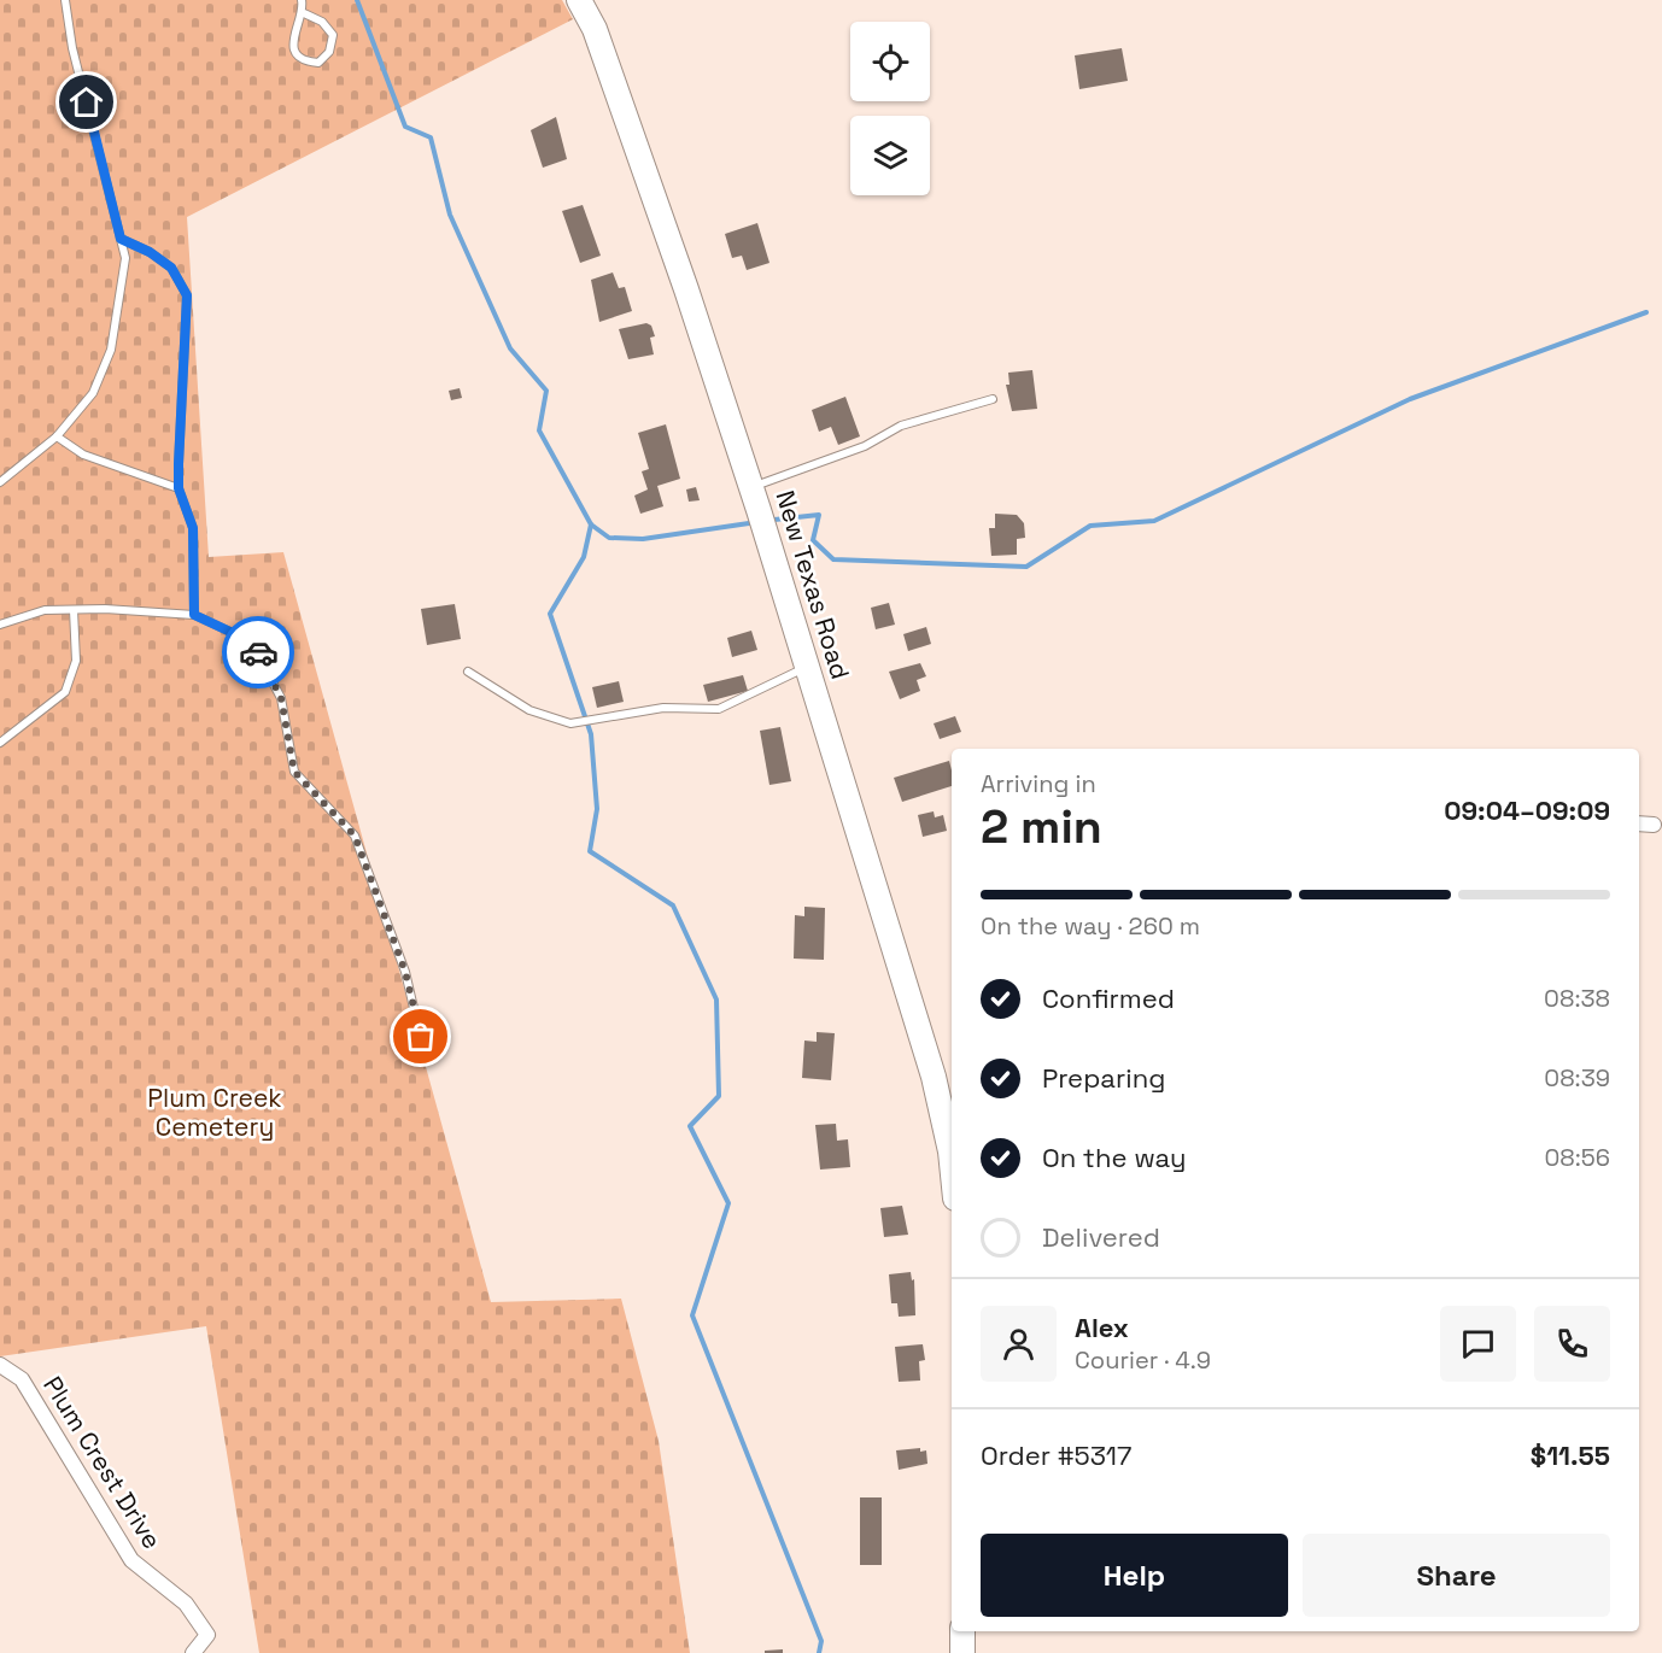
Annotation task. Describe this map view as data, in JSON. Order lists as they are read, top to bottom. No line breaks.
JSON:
{"streets":{"main road":["New Texas Road"],"street":["Plum Crest Drive"]},"parks":["Plum Creek Cemetery"],"page":{"heading":["2 min","Arriving in","09:04–09:09"],"panel":["Alex","Courier · 4.9","Order #5317","$11.55"],"bar":"On the way · 260 m","list":[["Confirmed","08:38"],["Preparing","08:39"],["On the way","08:56"],"Delivered"],"buttons":["Help","Share"]}}
